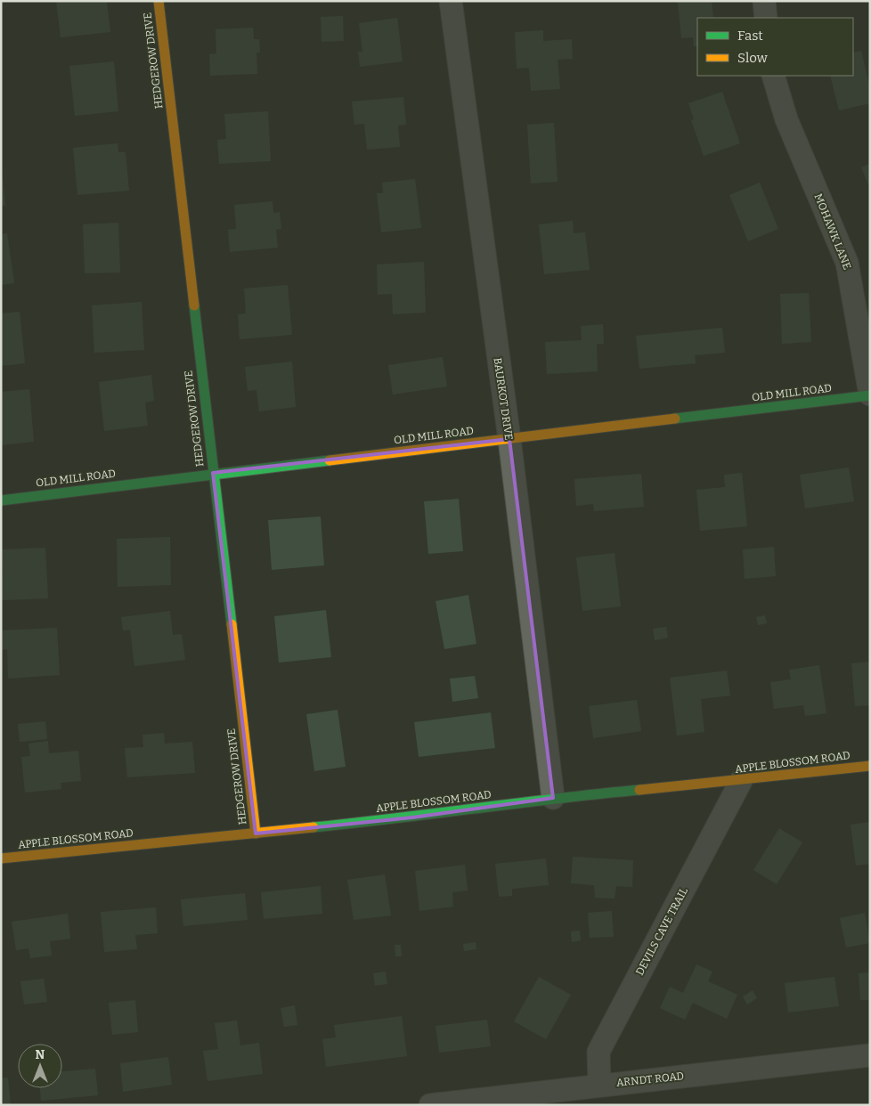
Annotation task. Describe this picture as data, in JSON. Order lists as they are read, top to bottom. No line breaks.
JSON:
{"streets":{"street":["HEDGEROW DRIVE","MOHAWK LANE","OLD MILL ROAD","BAURKOT DRIVE","APPLE BLOSSOM ROAD","DEVILS CAVE TRAIL","ARNDT ROAD"]},"crossings":[["HEDGEROW DRIVE","OLD MILL ROAD"],["HEDGEROW DRIVE","APPLE BLOSSOM ROAD"],["MOHAWK LANE","OLD MILL ROAD"],["OLD MILL ROAD","BAURKOT DRIVE"],["BAURKOT DRIVE","APPLE BLOSSOM ROAD"],["APPLE BLOSSOM ROAD","DEVILS CAVE TRAIL"],["DEVILS CAVE TRAIL","ARNDT ROAD"]],"legend":["Fast","Slow"],"north":"top"}
